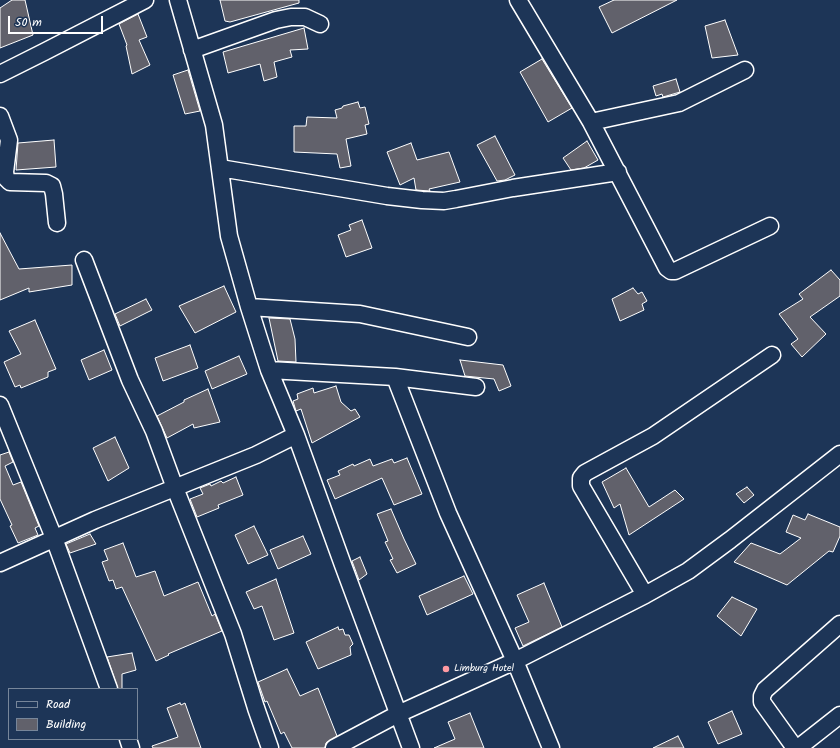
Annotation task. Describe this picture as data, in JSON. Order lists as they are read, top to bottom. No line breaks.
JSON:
{"places":["Limburg Hotel"],"legend":["Road","Building"],"scale_bar":"50 m"}
